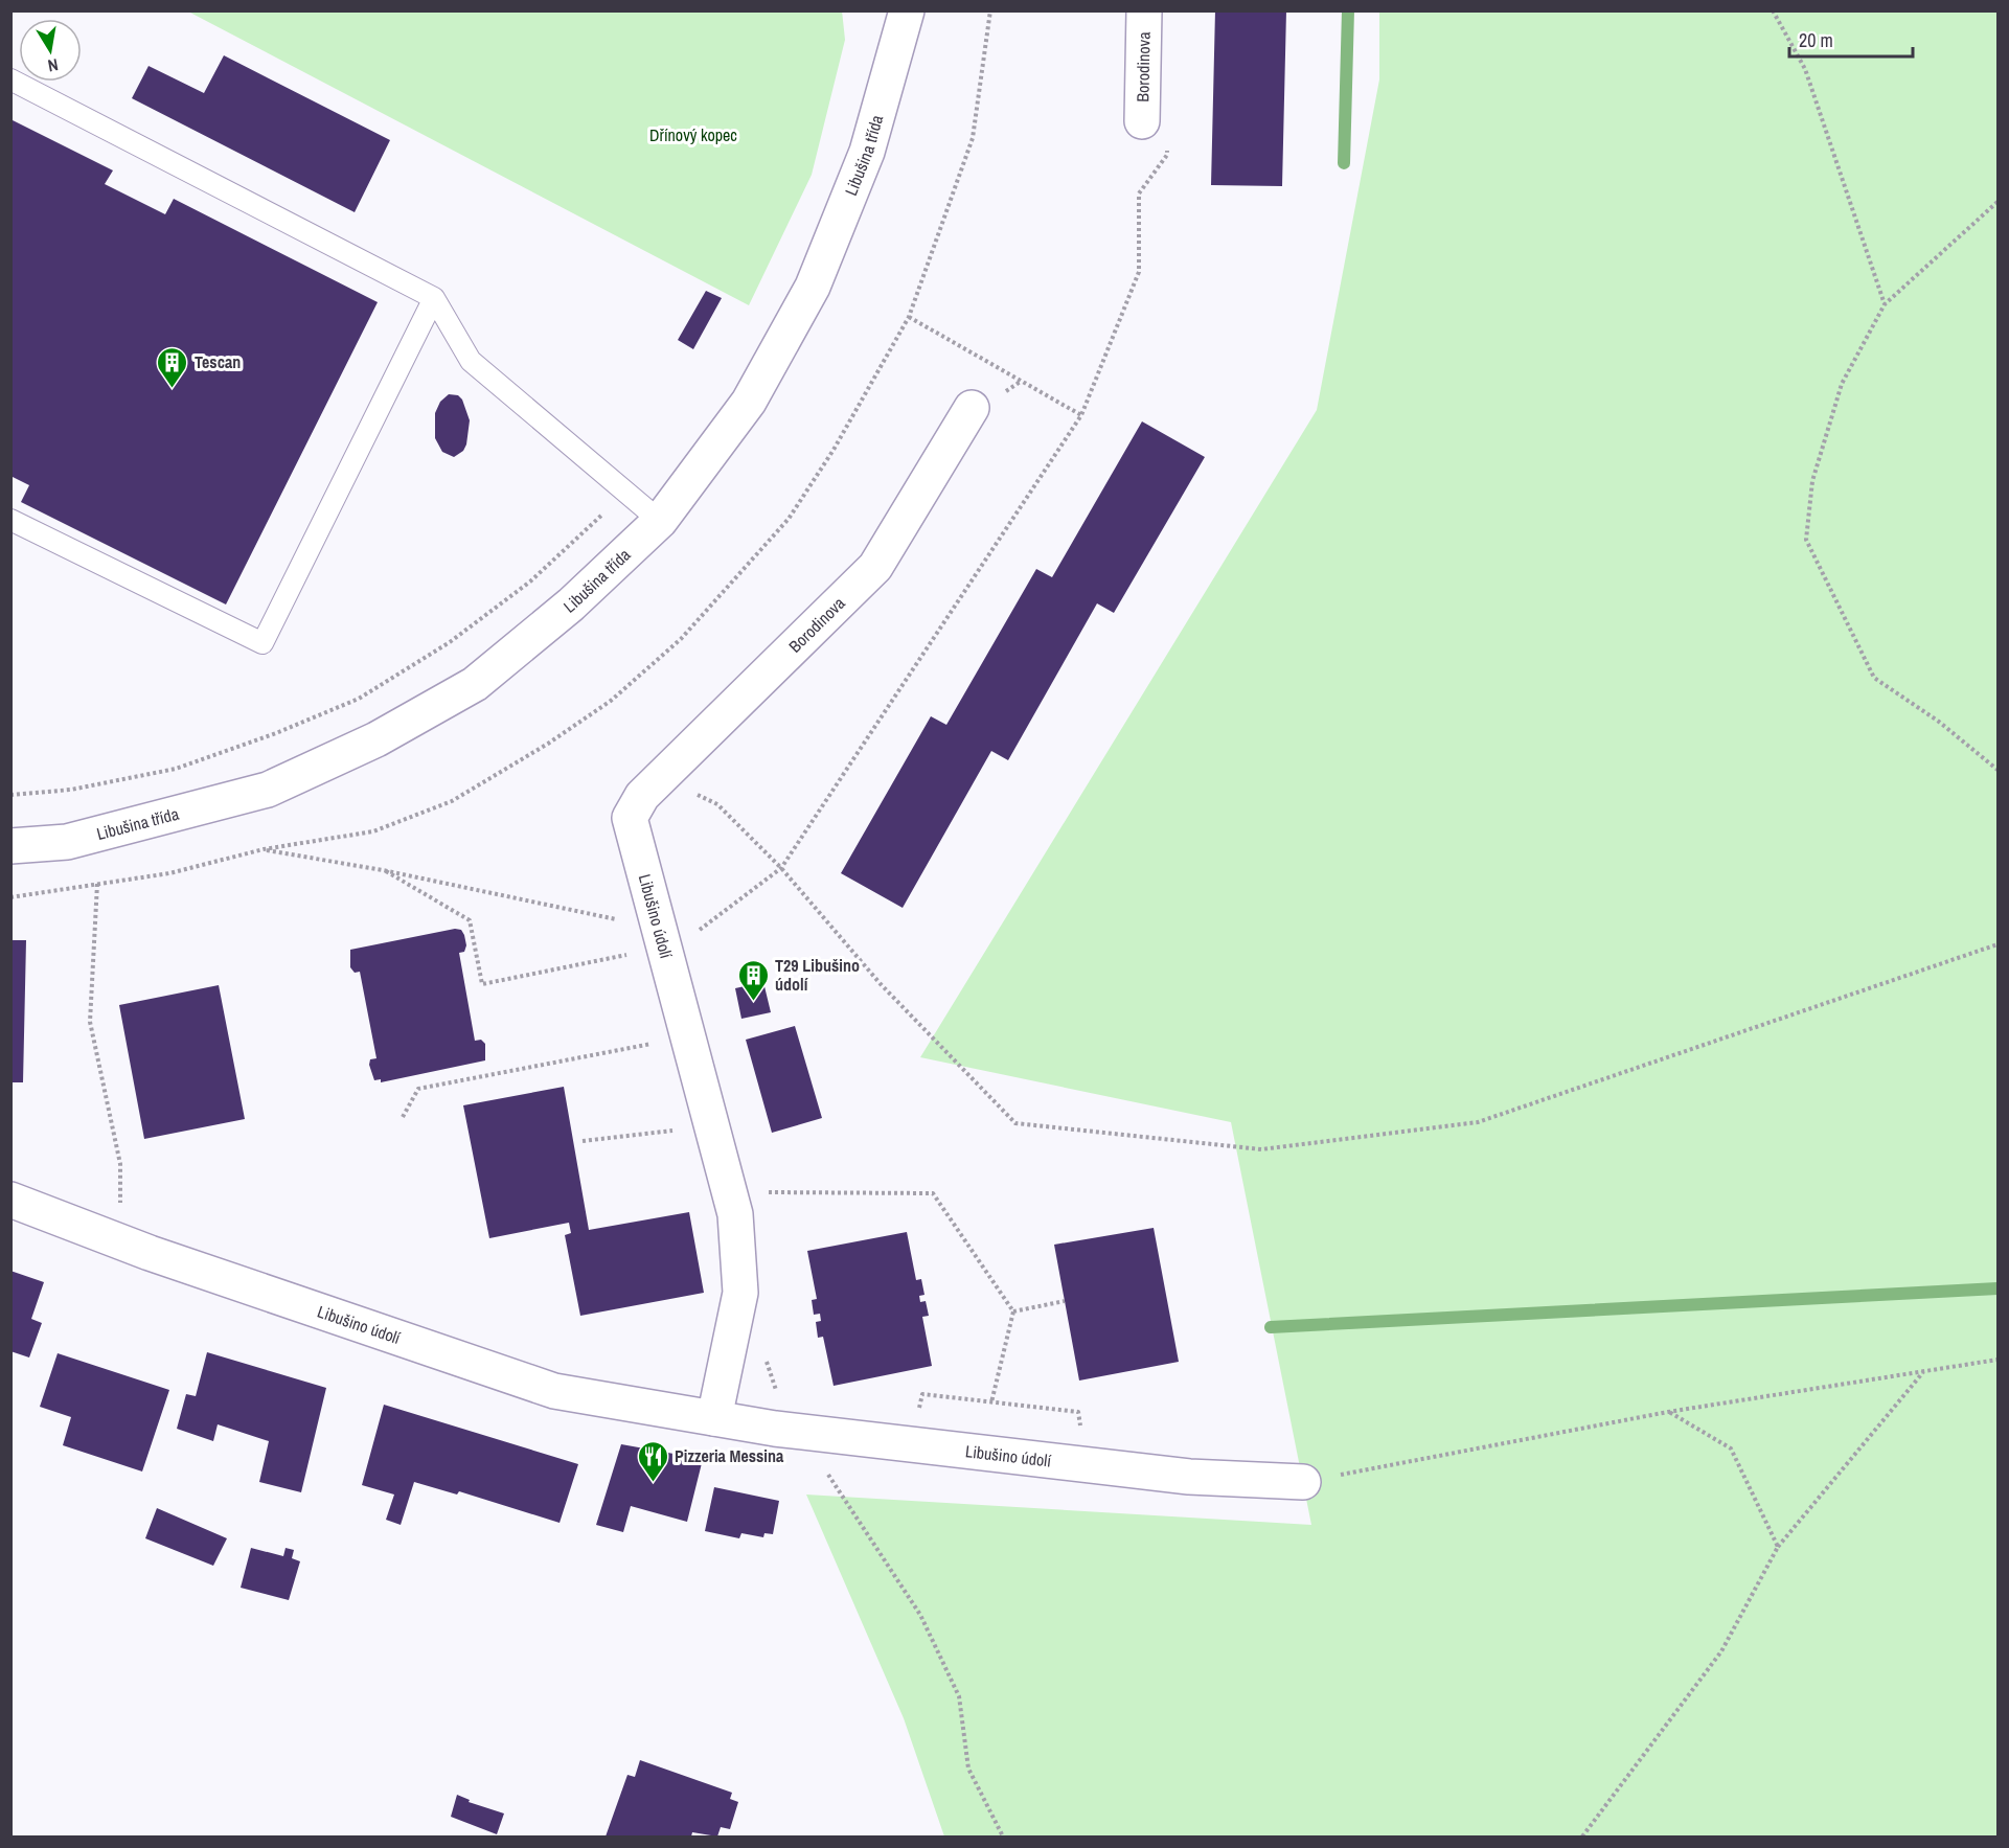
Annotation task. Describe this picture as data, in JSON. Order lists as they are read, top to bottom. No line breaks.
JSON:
{"streets":{"street":["Borodinova","Libušina třída","Libušino údolí"]},"crossings":[["Borodinova","Libušino údolí"]],"parks":["Dřínový kopec"],"places":{"building":["Tescan","T29 Libušino údolí"],"restaurant":["Pizzeria Messina"]},"scale_bar":"20 m","north":"bottom"}
